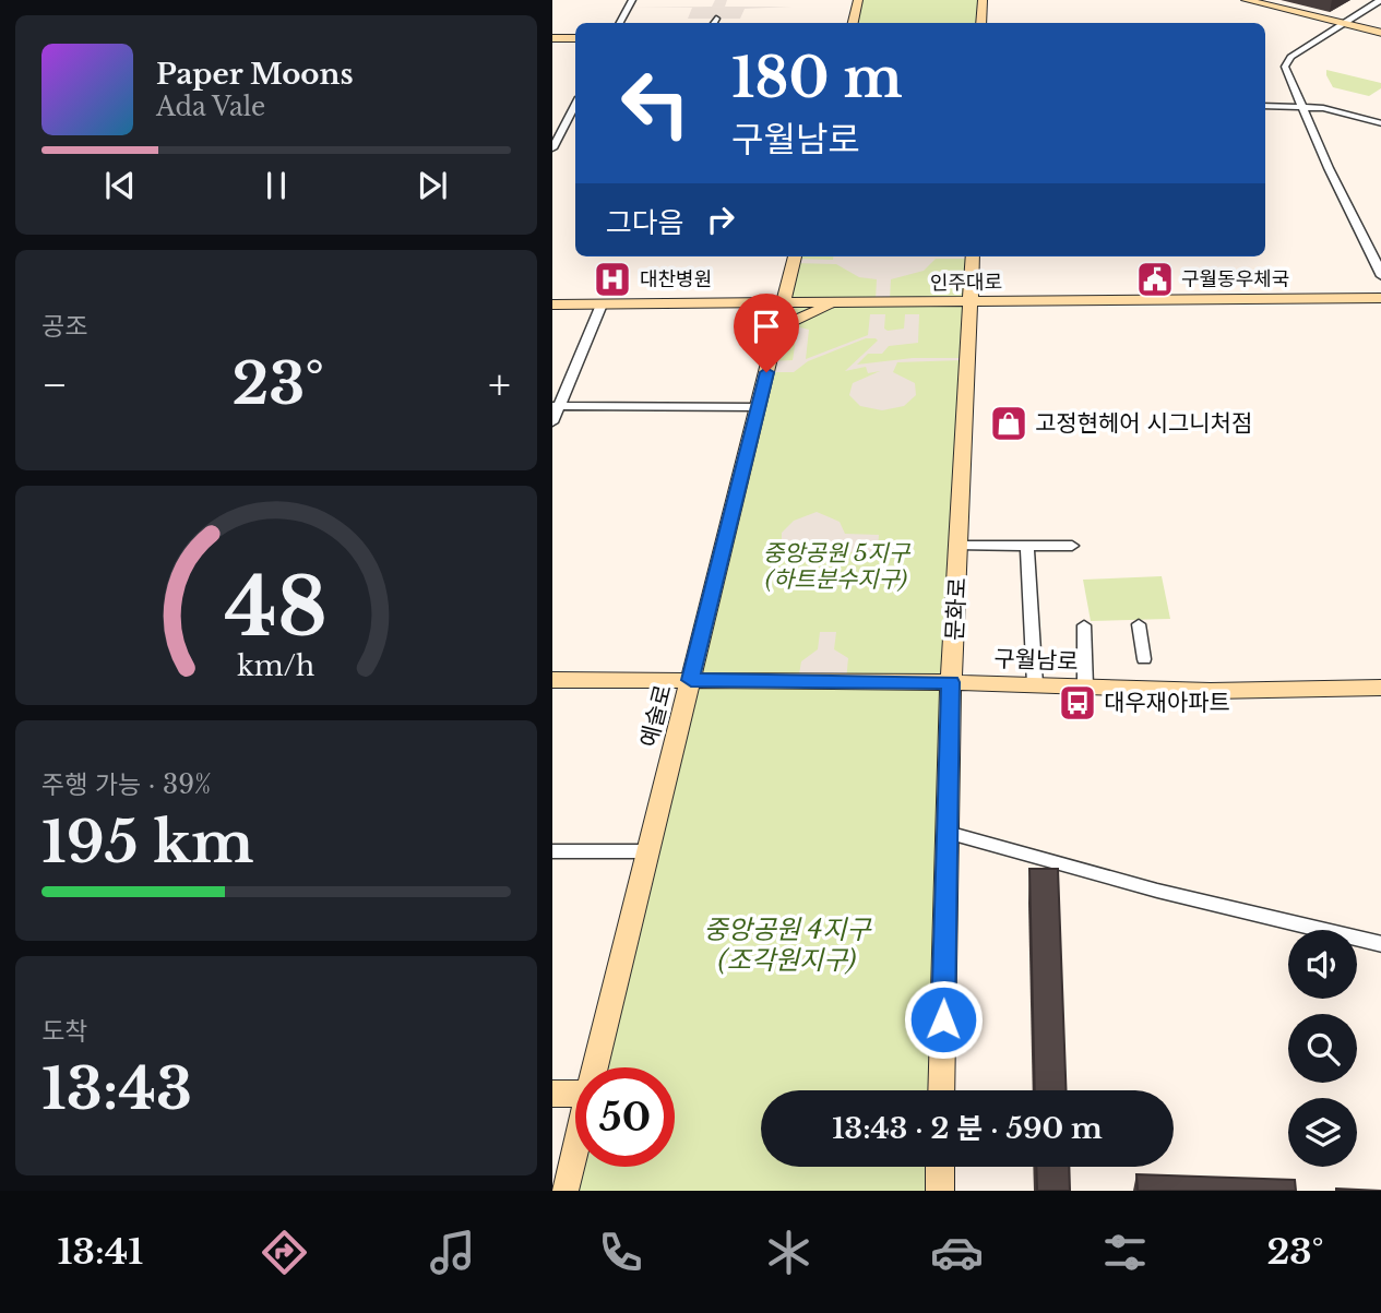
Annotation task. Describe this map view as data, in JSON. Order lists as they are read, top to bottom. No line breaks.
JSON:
{"streets":{"main road":["인주대로","문화로","구월남로","예술로"]},"crossings":[["인주대로","문화로"],["인주대로","예술로"],["문화로","구월남로"],["구월남로","예술로"]],"parks":["중앙공원 5지구 (하트분수지구)","중앙공원 4지구 (조각원지구)"],"places":{"hospital":["대찬병원"],"public building":["구월동우체국"],"shop":["고정현헤어 시그니처점"],"bus stop":["대우재아파트"]},"page":{"turn":["180 m","구월남로"],"song":["Paper Moons","Ada Vale"],"then":"그다음","tile":["공조",["주행 가능 · 39%","195 km"],["도착","13:43"]],"heat":["−","23°","+"],"limit":"50","trip":"13:43 · 2 분 · 590 m","tabs":["13:41","23°"],"gauge":["48","km/h"]}}
